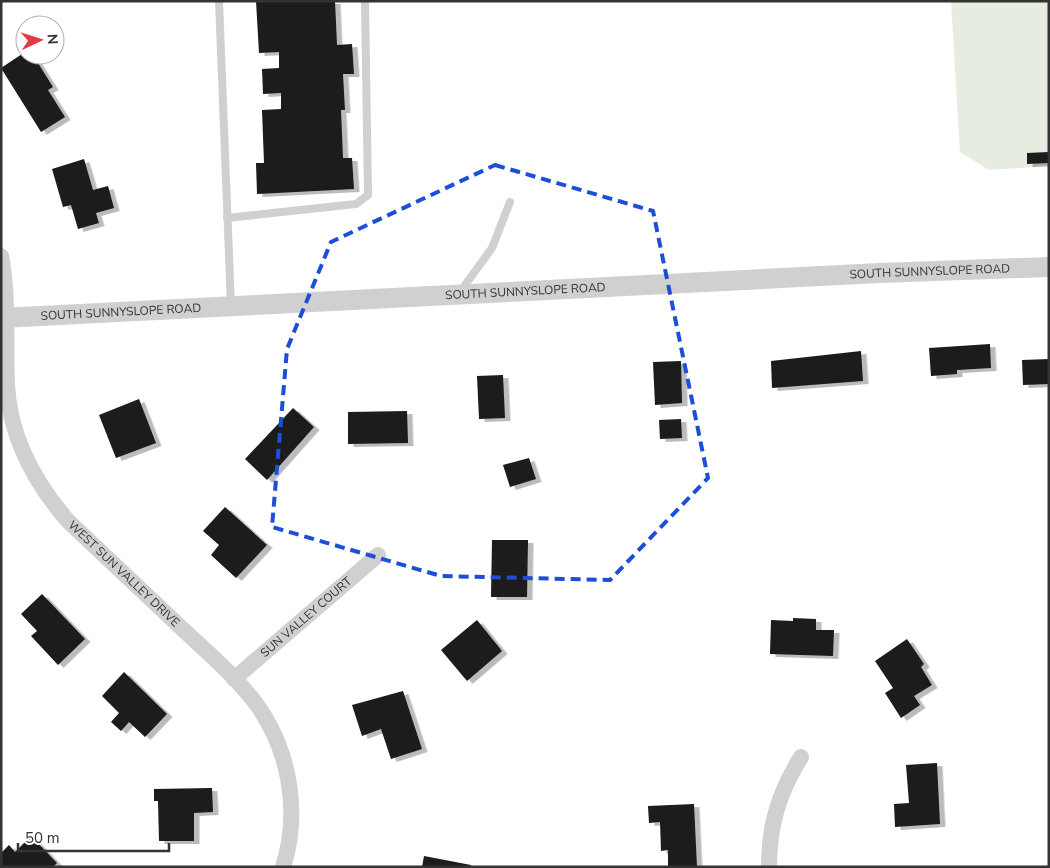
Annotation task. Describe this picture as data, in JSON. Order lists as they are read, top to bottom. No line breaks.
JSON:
{"streets":{"street":["SOUTH SUNNYSLOPE ROAD","WEST SUN VALLEY DRIVE","SUN VALLEY COURT"]},"crossings":[["SOUTH SUNNYSLOPE ROAD","WEST SUN VALLEY DRIVE"],["WEST SUN VALLEY DRIVE","SUN VALLEY COURT"]],"scale_bar":"50 m","north":"right"}
